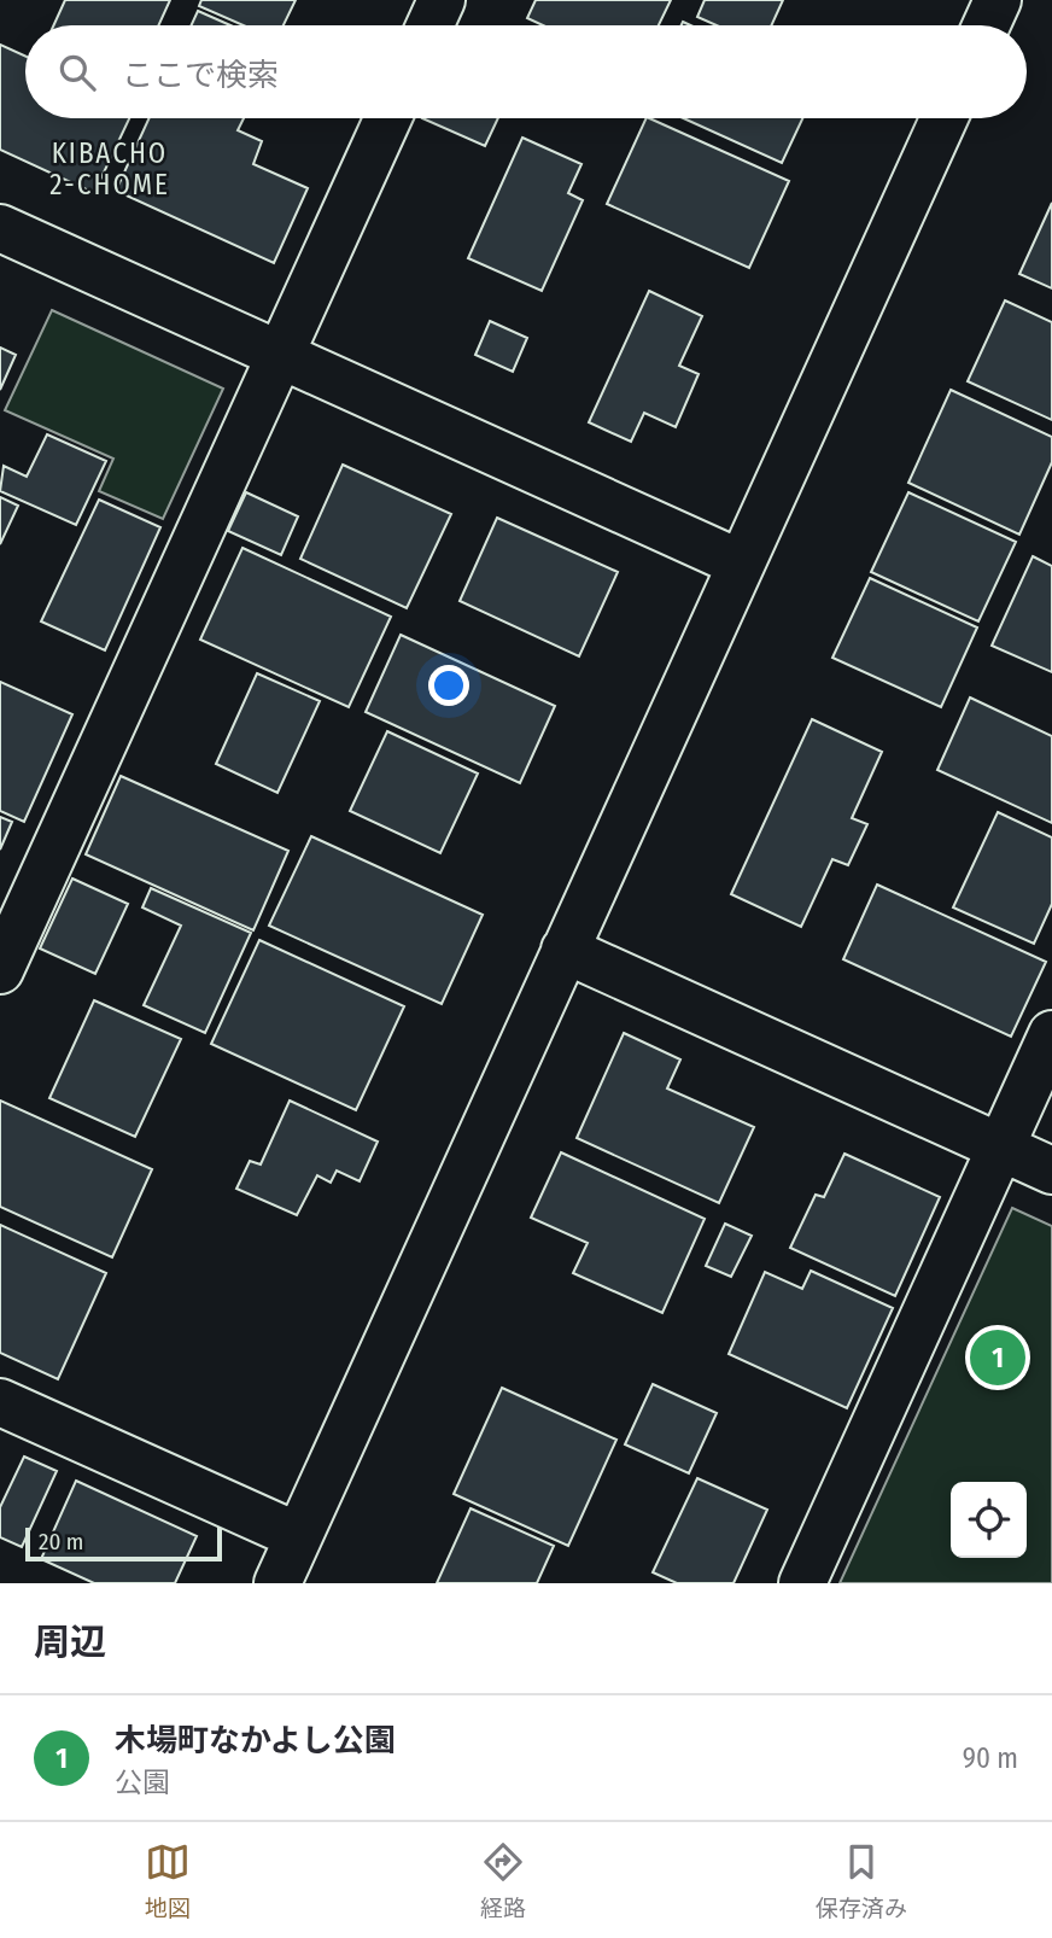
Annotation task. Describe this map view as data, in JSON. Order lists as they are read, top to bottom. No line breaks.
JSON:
{"districts":["KIBACHO 2-CHOME"],"scale_bar":"20 m","page":{"search":"ここで検索","pins":"1","scale":"20 m","heading":"周辺","list":[{"mark":"1","name":"木場町なかよし公園","note":"公園","value":"90 m"}],"nav":["地図","経路","保存済み"]}}
